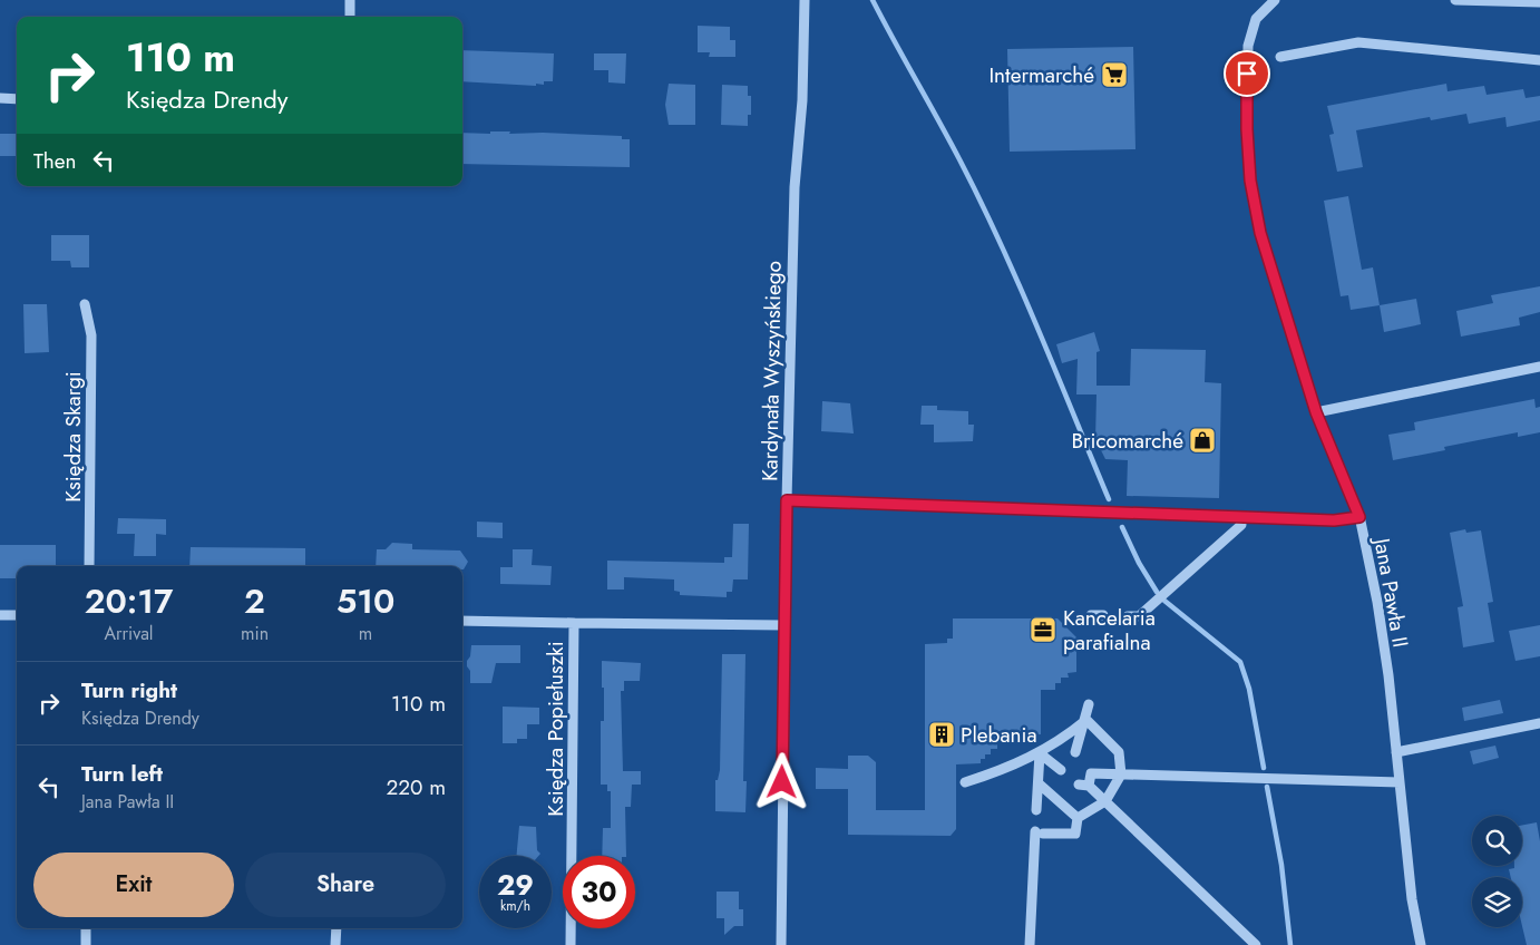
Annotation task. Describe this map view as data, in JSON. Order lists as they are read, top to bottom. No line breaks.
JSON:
{"streets":{"street":["Kardynała Wyszyńskiego","Księdza Skargi","Jana Pawła II","Księdza Popiełuszki"]},"crossings":[["Kardynała Wyszyńskiego","Księdza Popiełuszki"]],"places":{"supermarket":["Intermarché"],"shop":["Bricomarché"],"office":["Kancelaria parafialna"],"building":["Plebania"]},"page":{"turn":["110 m","Księdza Drendy"],"then":"Then","eta":["20:17","Arrival","2","min","510","m"],"list":[{"name":"Turn right","note":"Księdza Drendy","value":"110 m"},{"name":"Turn left","note":"Jana Pawła II","value":"220 m"}],"buttons":["Exit","Share"],"speed":"29 km/h","limit":"30"}}
